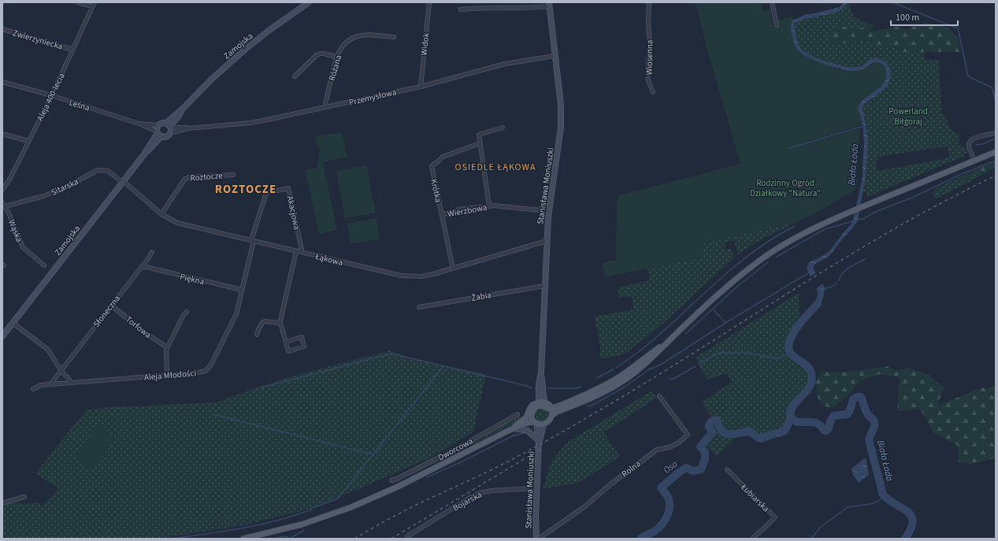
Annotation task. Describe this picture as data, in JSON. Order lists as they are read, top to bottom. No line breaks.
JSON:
{"streets":{"street":["Zwierzyniecka","Widok","Zamojska","Wiosenna","Różana","Aleja 400-lecia","Przemysłowa","Leśna","Roztocze","Stanisława Moniuszki","Sitarska","Krótka","Wierzbowa","Akacjowa","Wąska","Łąkowa","Piękna","Żabia","Słoneczna","Torfowa","Aleja Młodości","Dworcowa","Rolna","Łubiarska","Bojarska"]},"crossings":[["Zwierzyniecka","Aleja 400-lecia"],["Widok","Przemysłowa"],["Zamojska","Przemysłowa"],["Zamojska","Leśna"],["Zamojska","Sitarska"],["Zamojska","Łąkowa"],["Różana","Przemysłowa"],["Aleja 400-lecia","Leśna"],["Przemysłowa","Leśna"],["Przemysłowa","Stanisława Moniuszki"],["Roztocze","Łąkowa"],["Stanisława Moniuszki","Wierzbowa"],["Stanisława Moniuszki","Łąkowa"],["Stanisława Moniuszki","Żabia"],["Stanisława Moniuszki","Rolna"],["Stanisława Moniuszki","Bojarska"],["Sitarska","Wąska"],["Sitarska","Łąkowa"],["Krótka","Wierzbowa"],["Krótka","Łąkowa"],["Akacjowa","Łąkowa"],["Akacjowa","Aleja Młodości"],["Łąkowa","Aleja Młodości"],["Piękna","Słoneczna"],["Piękna","Aleja Młodości"],["Słoneczna","Torfowa"],["Słoneczna","Aleja Młodości"]],"districts":["OSIEDLE ŁĄKOWA","ROZTOCZE"],"water":["Biała Łada","Osa"],"parks":["Powerland Biłgoraj","Rodzinny Ogród Działkowy \"Natura\""],"scale_bar":"100 m"}
